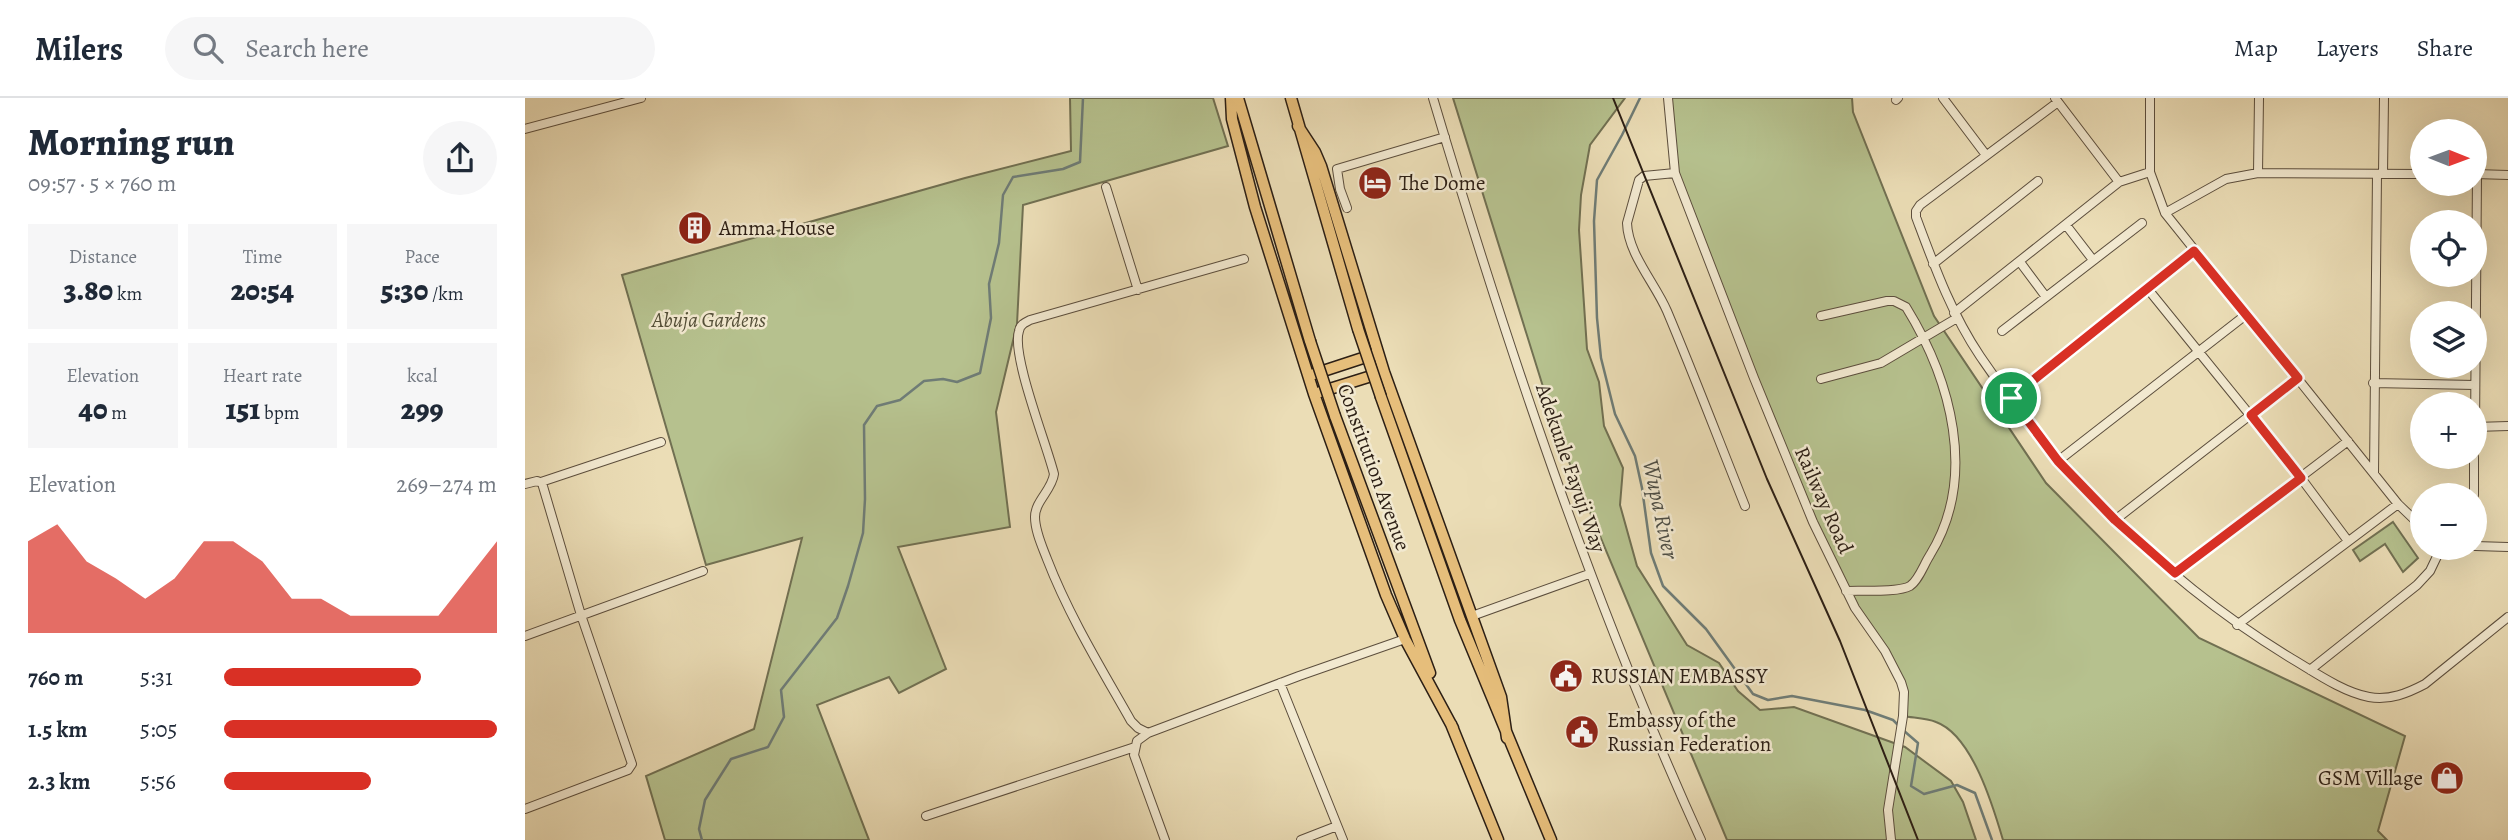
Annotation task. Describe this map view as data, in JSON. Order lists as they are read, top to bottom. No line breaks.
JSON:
{"streets":{"main road":["Constitution Avenue"],"street":["Adekunle Fayuji Way","Railway Road"]},"water":["Wupa River"],"parks":["Abuja Gardens"],"places":{"hotel":["The Dome"],"building":["Amma House"],"public building":["RUSSIAN EMBASSY","Embassy of the Russian Federation"],"shop":["GSM Village"]},"north":"right","page":{"header":"Milers","search":"Search here","nav":["Map","Layers","Share"],"heading":["Morning run","09:57 · 5 × 760 m"],"map_buttons":["+","−"],"stats":[["Distance","3.80 km"],["Time","20:54"],["Pace","5:30 /km"],["Elevation","40 m"],["Heart rate","151 bpm"],["kcal","299"]],"chart":["Elevation","269–274 m"],"list":[{"name":"760 m","note":"5:31"},{"name":"1.5 km","note":"5:05"},{"name":"2.3 km","note":"5:56"}]}}
